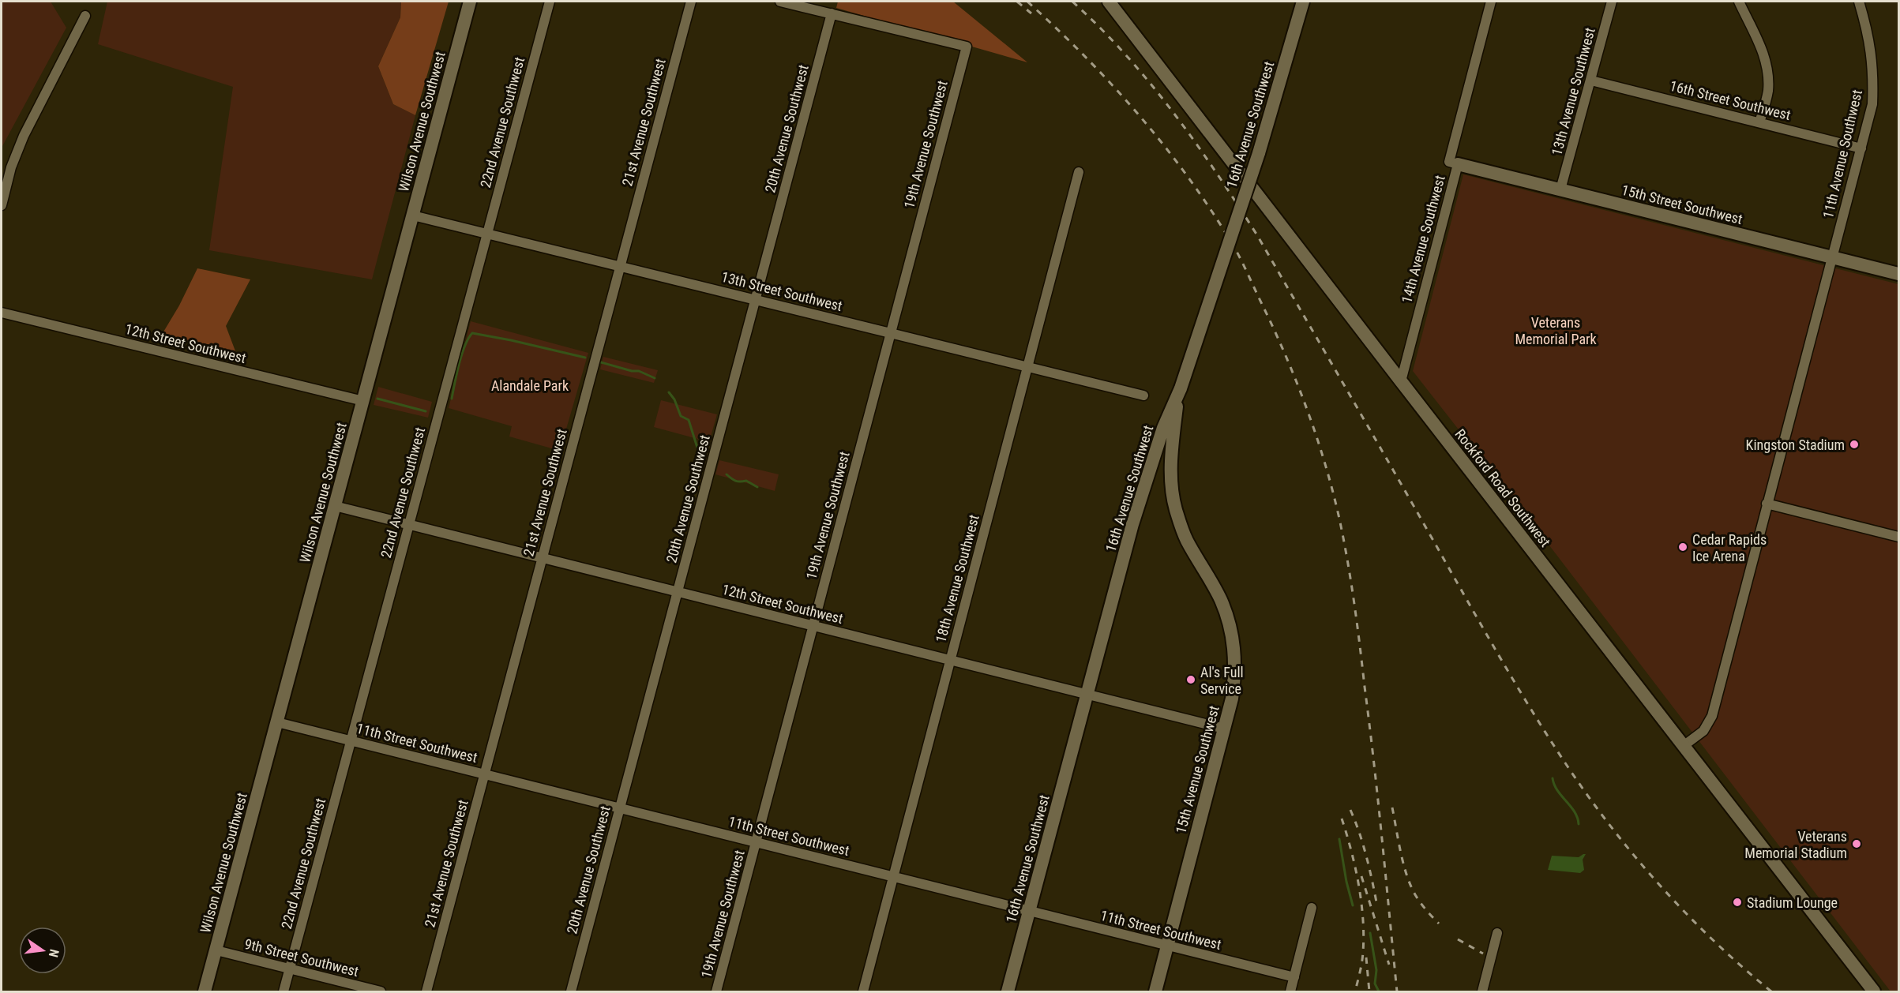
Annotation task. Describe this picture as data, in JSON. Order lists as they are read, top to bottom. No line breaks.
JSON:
{"streets":{"main road":["Wilson Avenue Southwest","16th Avenue Southwest","15th Street Southwest","Rockford Road Southwest","15th Avenue Southwest"],"street":["13th Avenue Southwest","16th Street Southwest","22nd Avenue Southwest","21st Avenue Southwest","20th Avenue Southwest","19th Avenue Southwest","11th Avenue Southwest","14th Avenue Southwest","13th Street Southwest","12th Street Southwest","18th Avenue Southwest","11th Street Southwest","9th Street Southwest"]},"crossings":[["13th Avenue Southwest","16th Street Southwest"],["13th Avenue Southwest","15th Street Southwest"],["16th Street Southwest","11th Avenue Southwest"],["Wilson Avenue Southwest","13th Street Southwest"],["Wilson Avenue Southwest","12th Street Southwest"],["Wilson Avenue Southwest","11th Street Southwest"],["Wilson Avenue Southwest","9th Street Southwest"],["22nd Avenue Southwest","13th Street Southwest"],["22nd Avenue Southwest","12th Street Southwest"],["22nd Avenue Southwest","11th Street Southwest"],["22nd Avenue Southwest","9th Street Southwest"],["21st Avenue Southwest","13th Street Southwest"],["21st Avenue Southwest","12th Street Southwest"],["21st Avenue Southwest","11th Street Southwest"],["16th Avenue Southwest","12th Street Southwest"],["16th Avenue Southwest","11th Street Southwest"],["16th Avenue Southwest","15th Avenue Southwest"],["20th Avenue Southwest","19th Avenue Southwest"],["20th Avenue Southwest","13th Street Southwest"],["20th Avenue Southwest","12th Street Southwest"],["20th Avenue Southwest","11th Street Southwest"],["19th Avenue Southwest","13th Street Southwest"],["19th Avenue Southwest","12th Street Southwest"],["19th Avenue Southwest","11th Street Southwest"],["11th Avenue Southwest","15th Street Southwest"],["11th Avenue Southwest","Rockford Road Southwest"],["15th Street Southwest","14th Avenue Southwest"],["14th Avenue Southwest","Rockford Road Southwest"],["13th Street Southwest","18th Avenue Southwest"],["12th Street Southwest","18th Avenue Southwest"],["12th Street Southwest","15th Avenue Southwest"],["18th Avenue Southwest","11th Street Southwest"],["11th Street Southwest","15th Avenue Southwest"]],"parks":["Veterans Memorial Park","Alandale Park"],"places":["Kingston Stadium","Cedar Rapids Ice Arena","Al's Full Service","Veterans Memorial Stadium","Stadium Lounge"],"north":"right"}
